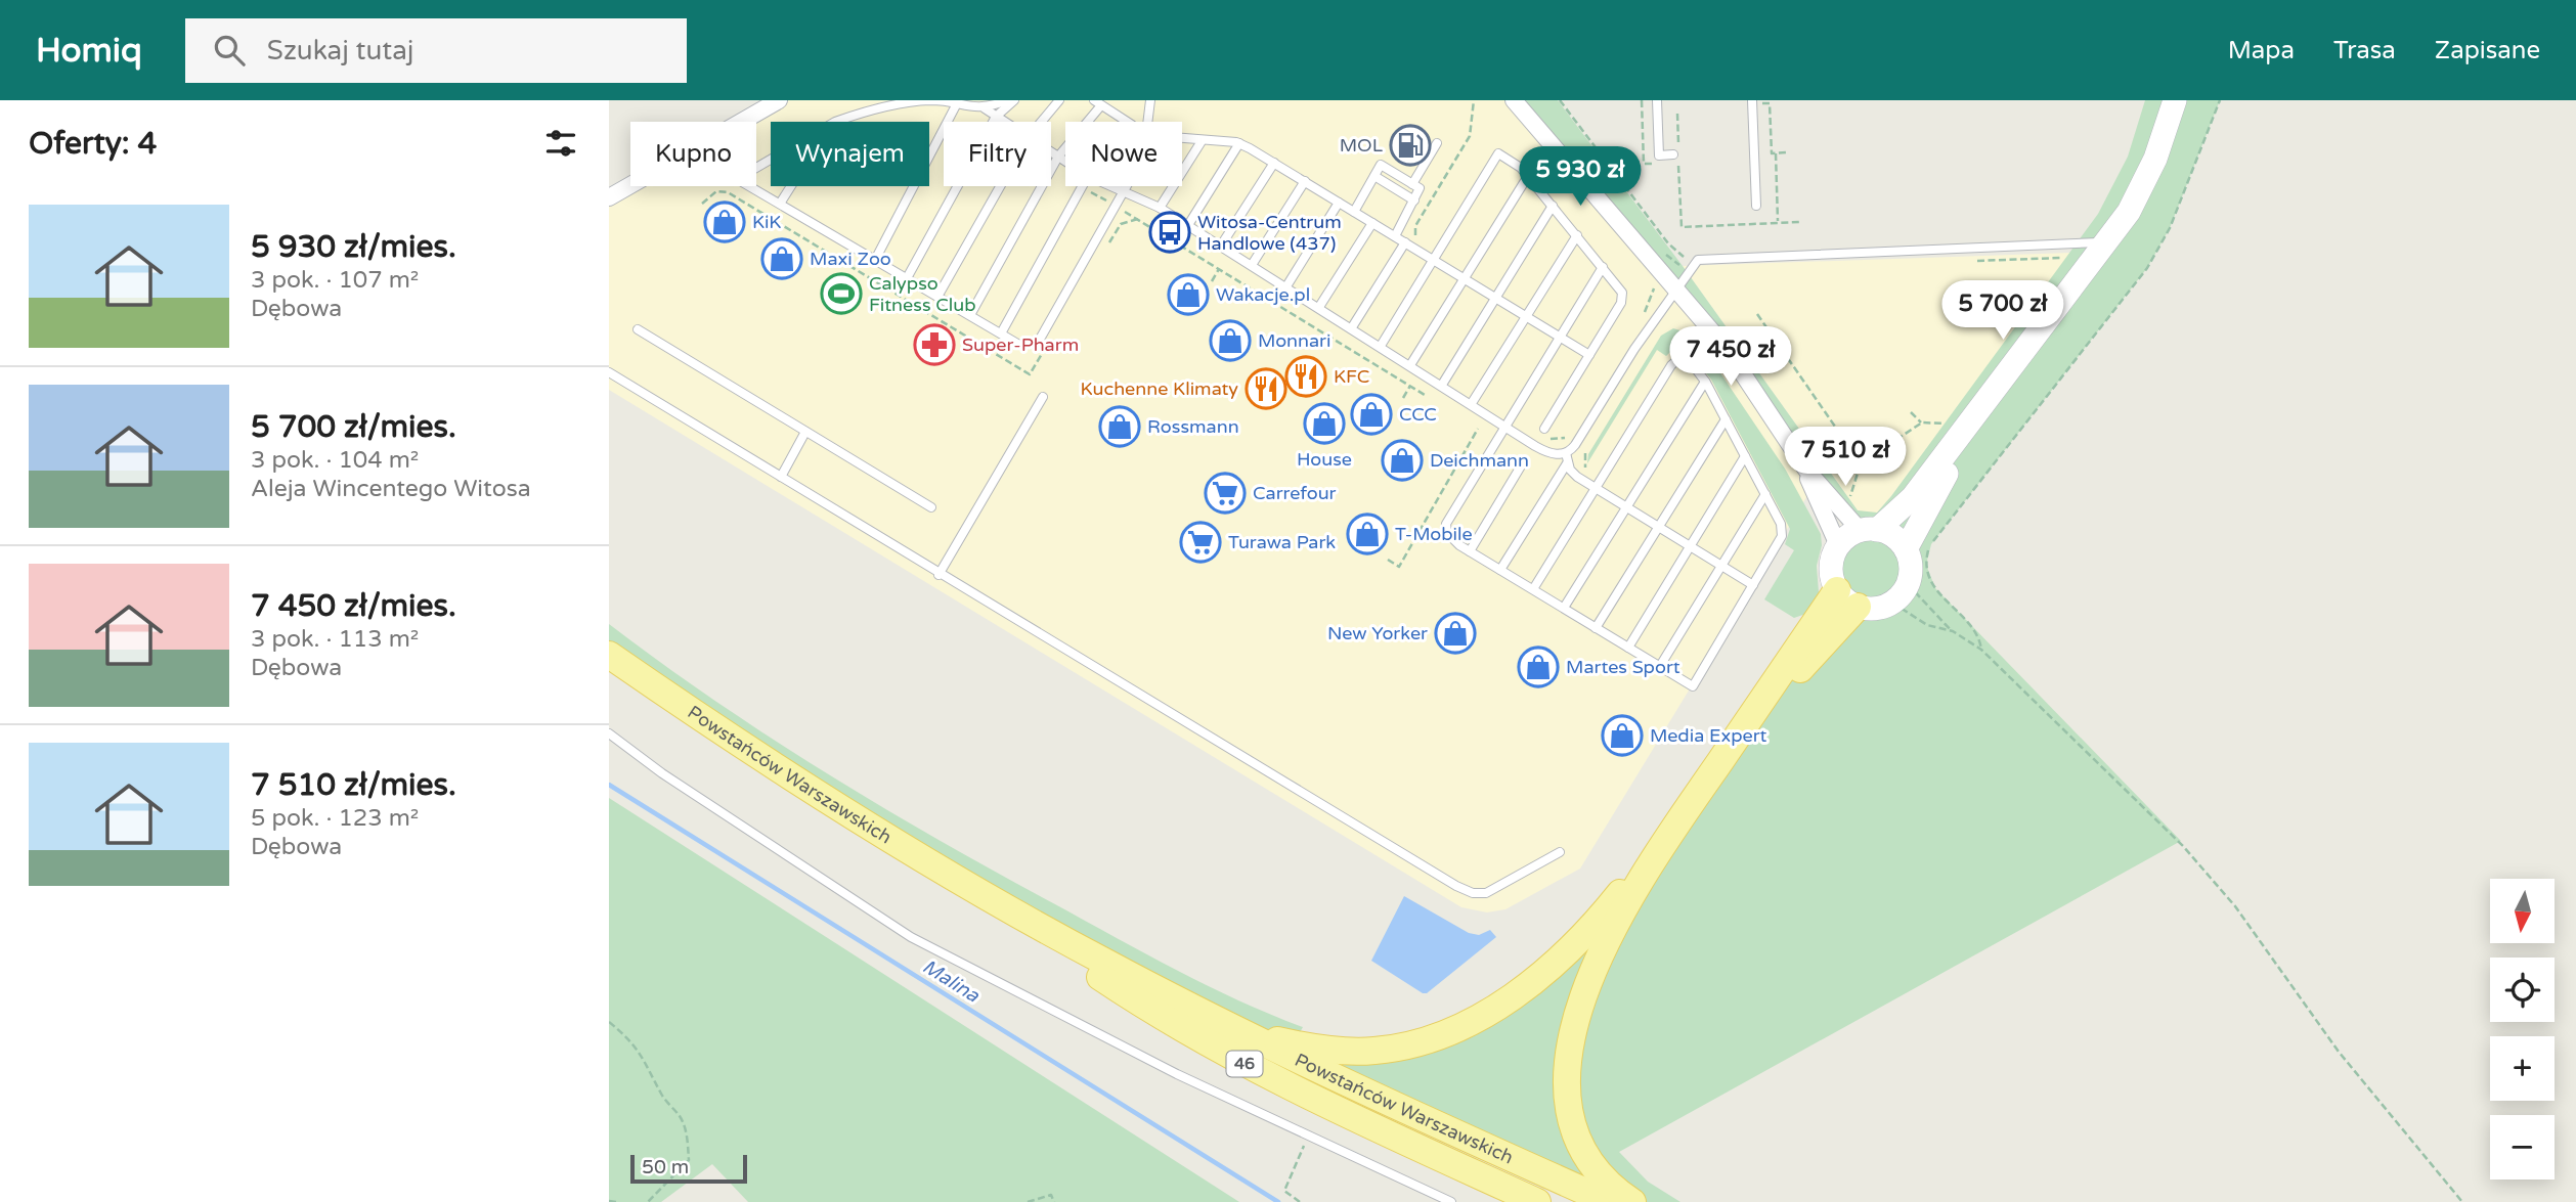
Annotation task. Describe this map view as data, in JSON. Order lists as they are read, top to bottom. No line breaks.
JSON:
{"streets":{"main road":["Powstańców Warszawskich","46"]},"water":["Malina"],"places":{"fuel station":["MOL"],"shop":["KiK","Maxi Zoo","Wakacje.pl","Monnari","CCC","House","Rossmann","Deichmann","T-Mobile","New Yorker","Martes Sport","Media Expert"],"bus stop":["Witosa-Centrum Handlowe (437)"],"sports":["Calypso Fitness Club"],"pharmacy":["Super-Pharm"],"restaurant":["KFC","Kuchenne Klimaty"],"supermarket":["Carrefour","Turawa Park"]},"scale_bar":"50 m","north":"bottom","page":{"header":"Homiq","search":"Szukaj tutaj","nav":["Mapa","Trasa","Zapisane"],"heading":"Oferty: 4","chip":["Kupno","Wynajem","Filtry","Nowe"],"price":["5 930 zł","5 700 zł","7 450 zł","7 510 zł"],"list":[{"name":"5 930 zł/mies.","note":"3 pok. · 107 m² · Dębowa"},{"name":"5 700 zł/mies.","note":"3 pok. · 104 m² · Aleja Wincentego Witosa"},{"name":"7 450 zł/mies.","note":"3 pok. · 113 m² · Dębowa"},{"name":"7 510 zł/mies.","note":"5 pok. · 123 m² · Dębowa"}],"map_buttons":["+","−"],"scale":"50 m"}}
